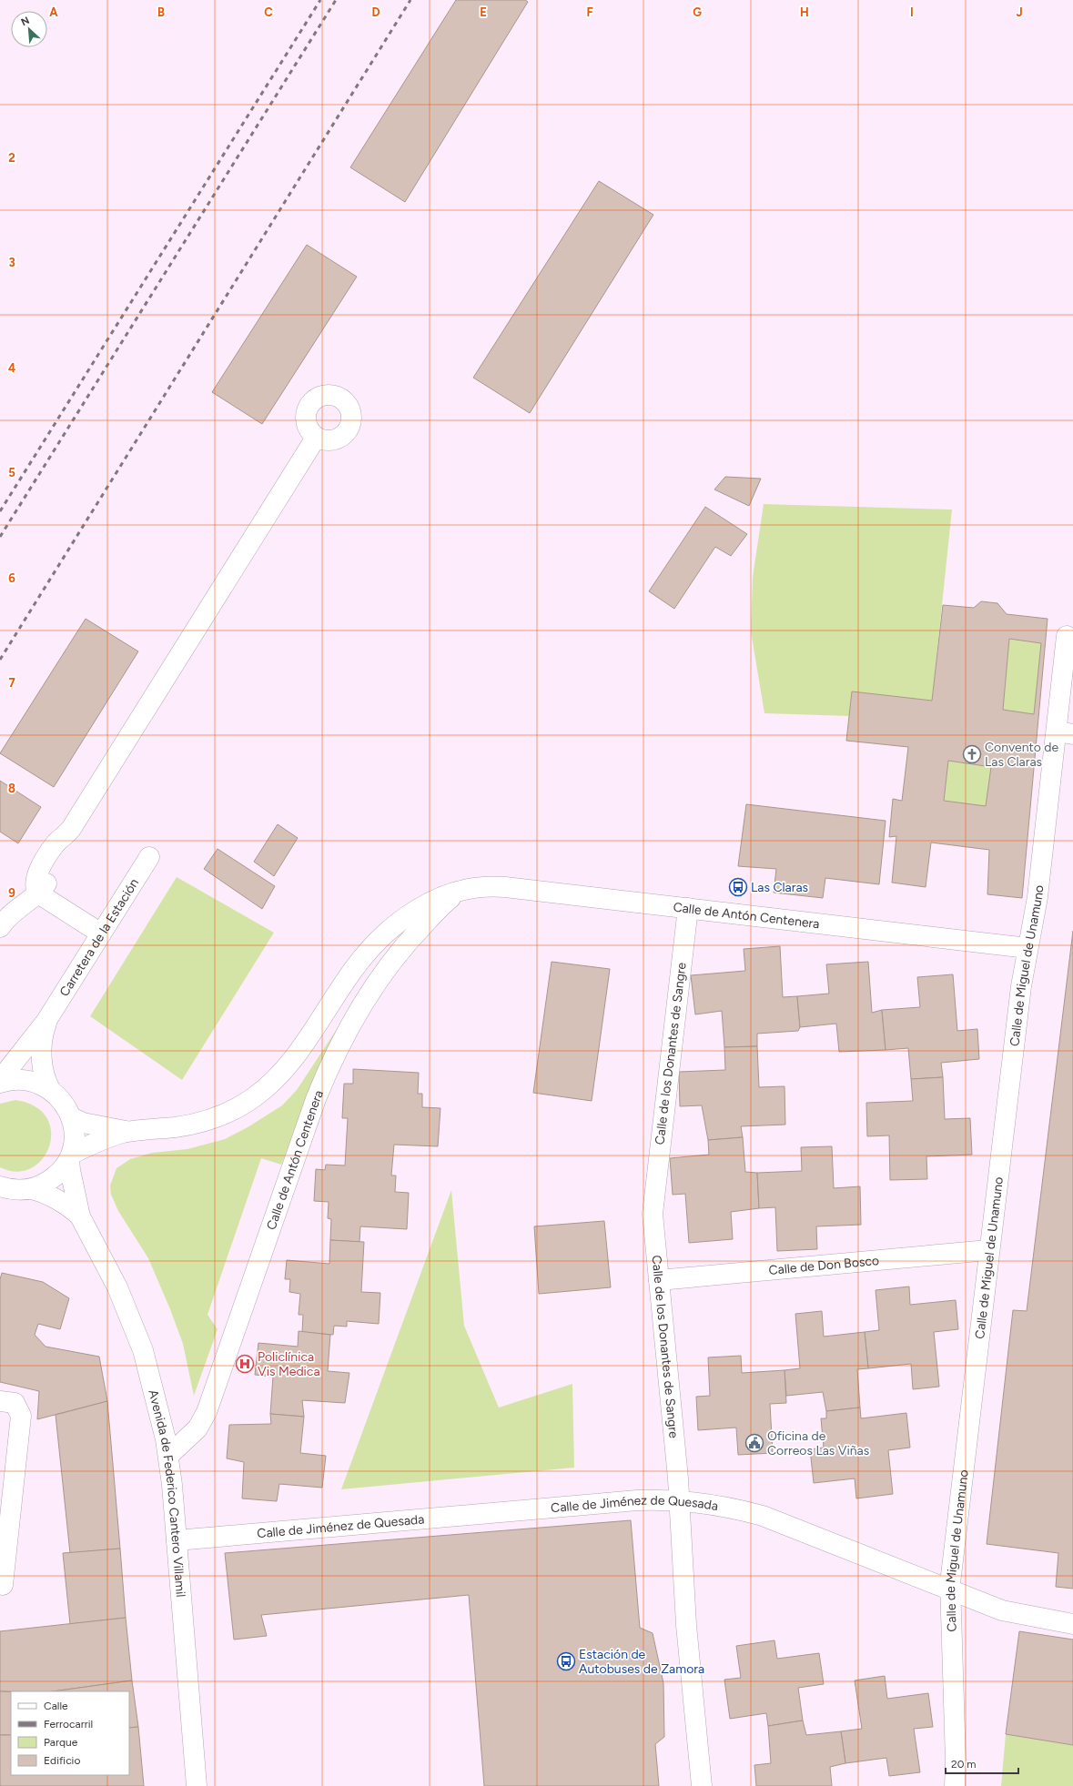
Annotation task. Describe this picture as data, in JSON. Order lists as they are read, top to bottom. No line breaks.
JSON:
{"streets":{"street":["Calle de Antón Centenera","Carretera de la Estación","Calle de Miguel de Unamuno","Calle de los Donantes de Sangre","Calle de Don Bosco","Avenida de Federico Cantero Villamil","Calle de Jiménez de Quesada"]},"crossings":[["Calle de Antón Centenera","Calle de Miguel de Unamuno"],["Calle de Antón Centenera","Calle de los Donantes de Sangre"],["Calle de Antón Centenera","Avenida de Federico Cantero Villamil"],["Carretera de la Estación","Avenida de Federico Cantero Villamil"],["Calle de Miguel de Unamuno","Calle de Don Bosco"],["Calle de Miguel de Unamuno","Calle de Jiménez de Quesada"],["Calle de los Donantes de Sangre","Calle de Don Bosco"],["Calle de los Donantes de Sangre","Calle de Jiménez de Quesada"],["Avenida de Federico Cantero Villamil","Calle de Jiménez de Quesada"]],"places":{"church":["Convento de Las Claras"],"bus stop":["Las Claras","Estación de Autobuses de Zamora"],"hospital":["Policlínica Vis Medica"],"public building":["Oficina de Correos Las Viñas"]},"legend":["Calle","Ferrocarril","Parque","Edificio"],"scale_bar":"20 m","north":"top left","grid":{"columns":["A","B","C","D","E","F","G","H","I","J"],"rows":["2","3","4","5","6","7","8","9"]}}
